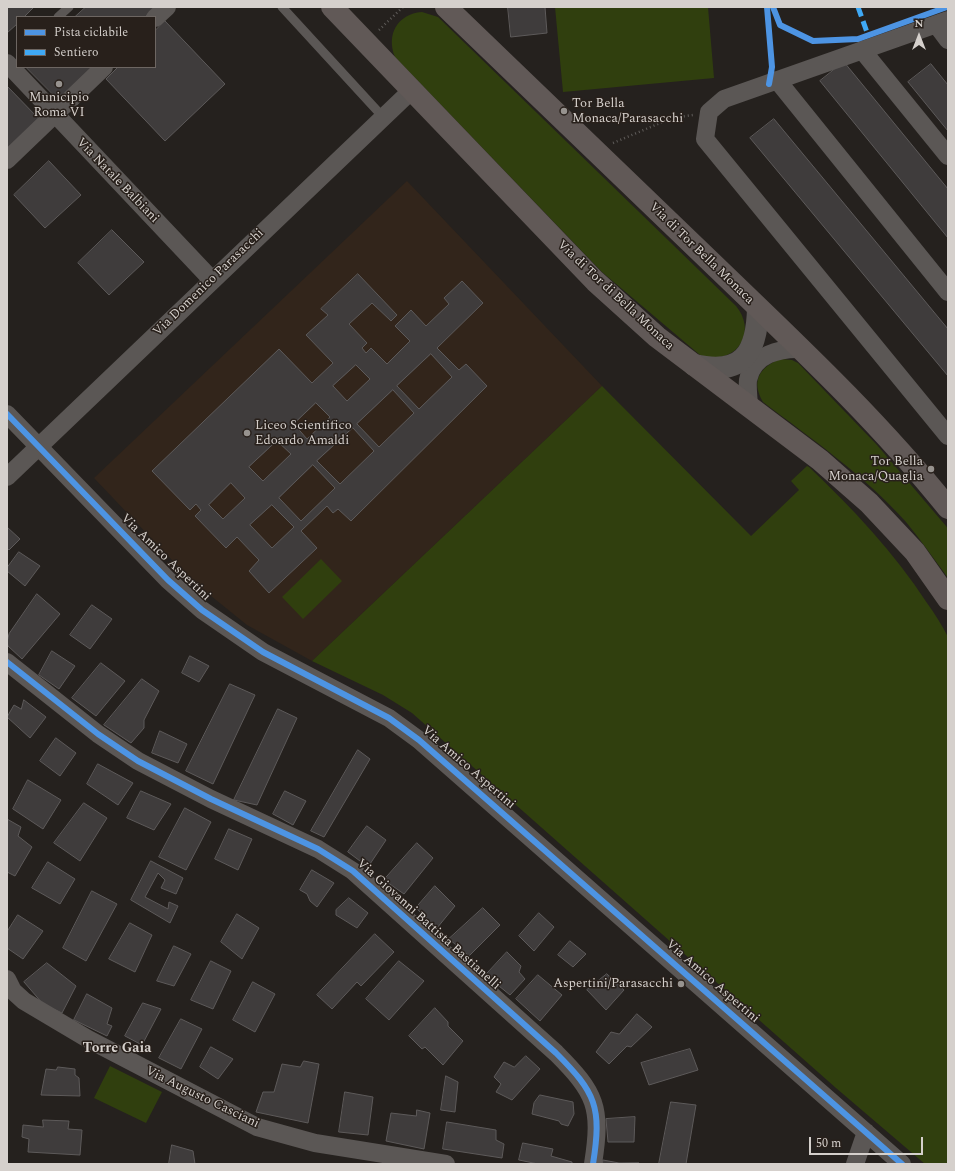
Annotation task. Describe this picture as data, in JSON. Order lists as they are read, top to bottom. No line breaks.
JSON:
{"streets":{"main road":["Via di Tor Bella Monaca","Via di Tor di Bella Monaca"],"street":["Via Natale Balbiani","Via Domenico Parasacchi","Via Amico Aspertini","Via Giovanni Battista Bastianelli","Via Augusto Casciani"]},"crossings":[["Via Natale Balbiani","Via Domenico Parasacchi"],["Via Domenico Parasacchi","Via di Tor di Bella Monaca"],["Via Domenico Parasacchi","Via Amico Aspertini"]],"districts":["Torre Gaia"],"places":["Municipio Roma VI","Tor Bella Monaca/Parasacchi","Liceo Scientifico Edoardo Amaldi","Tor Bella Monaca/Quaglia","Aspertini/Parasacchi"],"legend":["Pista ciclabile","Sentiero"],"scale_bar":"50 m","north":"top"}
